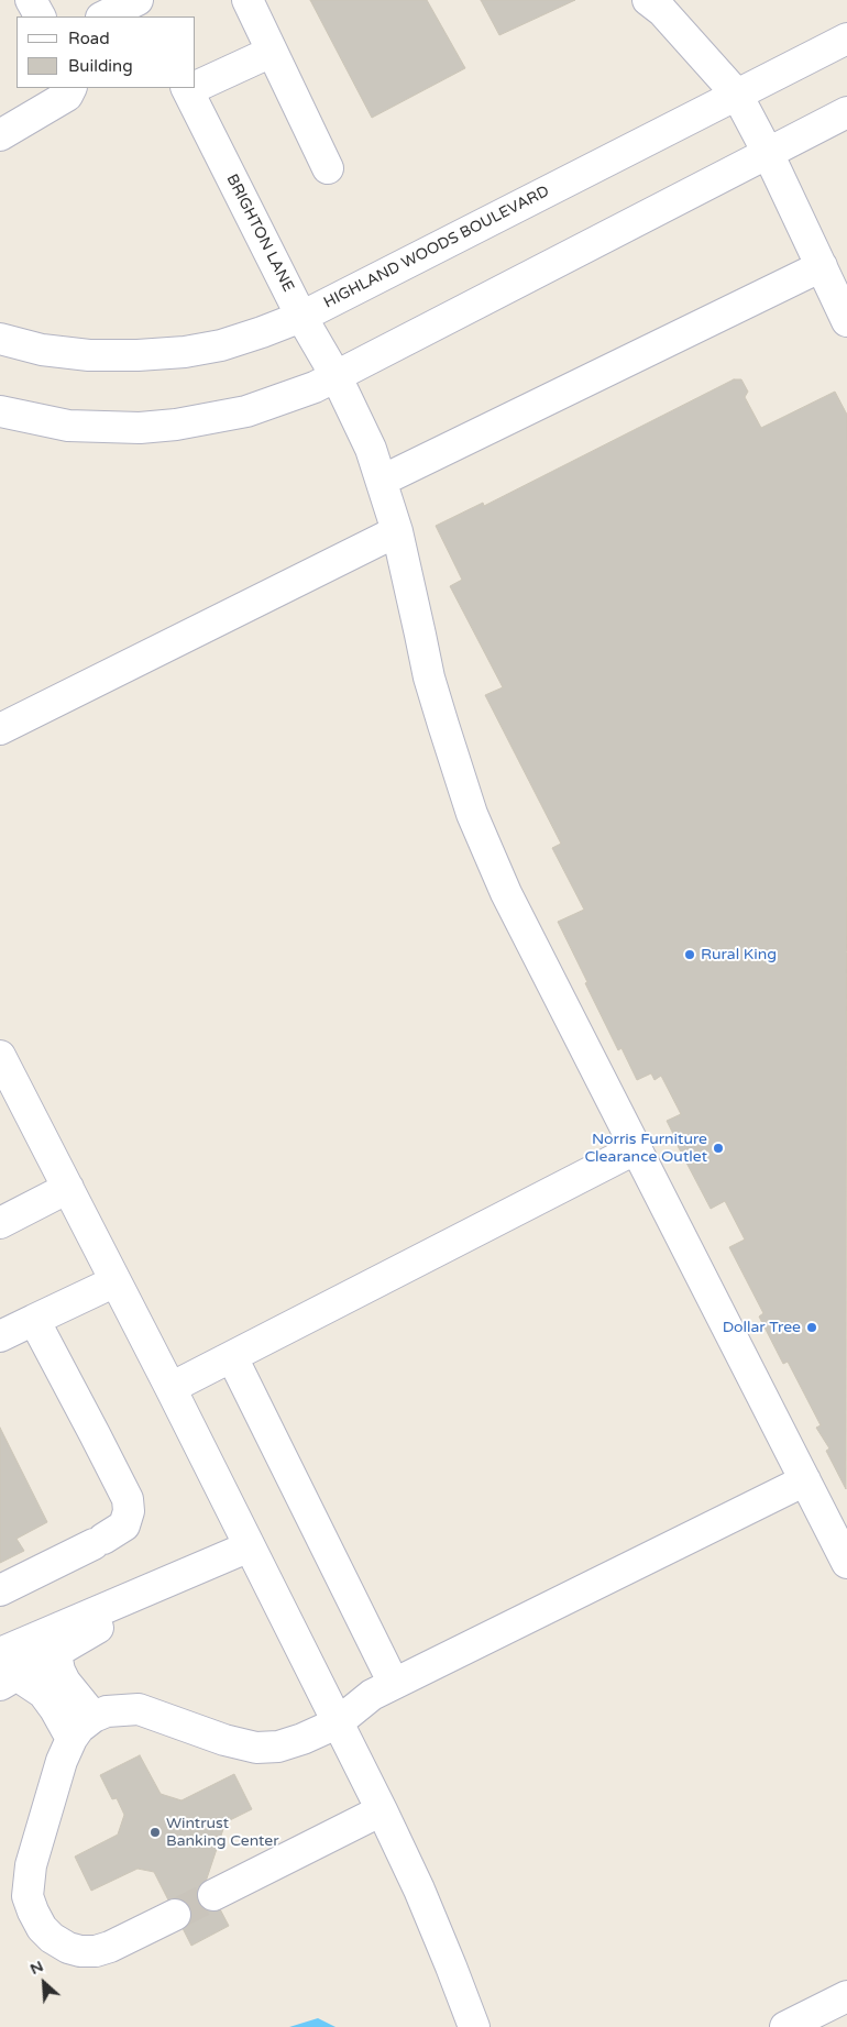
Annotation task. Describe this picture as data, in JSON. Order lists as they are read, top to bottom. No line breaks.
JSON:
{"streets":{"street":["BRIGHTON LANE","HIGHLAND WOODS BOULEVARD"]},"crossings":[["BRIGHTON LANE","HIGHLAND WOODS BOULEVARD"]],"places":["Rural King","Norris Furniture Clearance Outlet","Dollar Tree","Wintrust Banking Center"],"legend":["Road","Building"],"north":"top left"}
